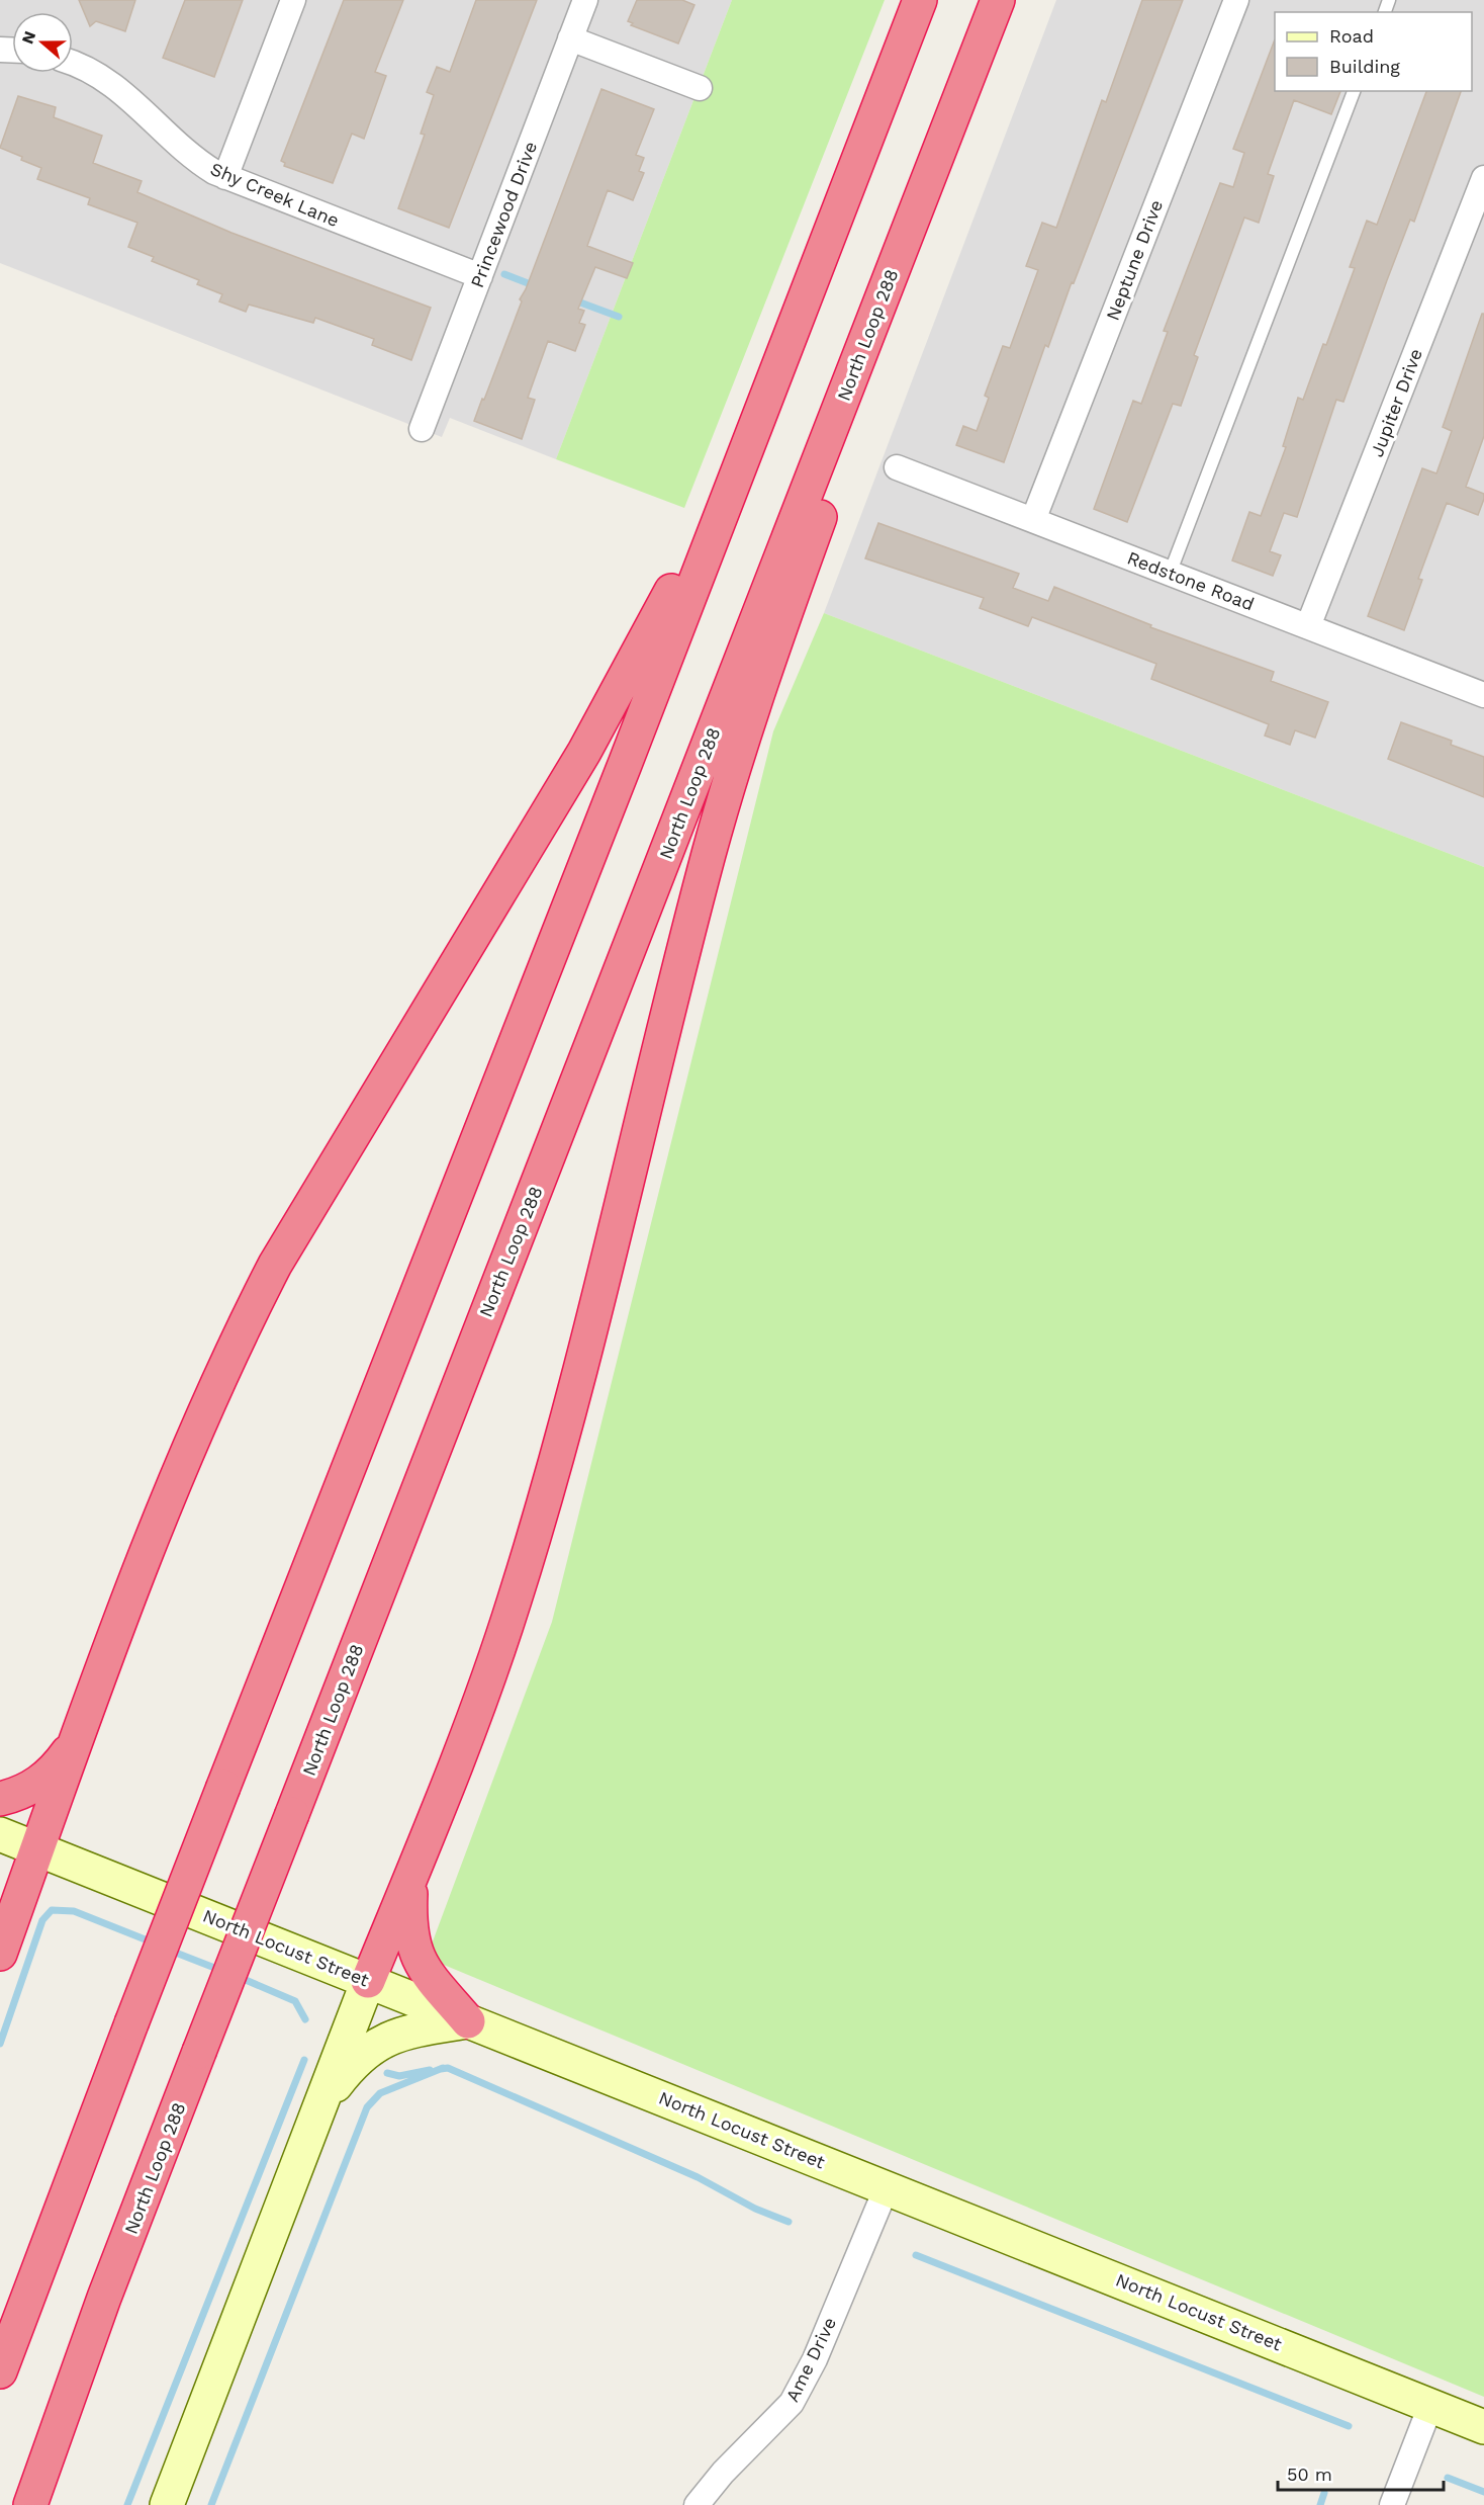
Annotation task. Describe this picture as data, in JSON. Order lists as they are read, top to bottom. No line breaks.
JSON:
{"streets":{"highway":["North Loop 288"],"main road":["North Locust Street"],"street":["Shy Creek Lane","Princewood Drive","Neptune Drive","Jupiter Drive","Redstone Road","Ame Drive"]},"crossings":[["Shy Creek Lane","Princewood Drive"],["Neptune Drive","Redstone Road"],["Jupiter Drive","Redstone Road"],["North Locust Street","Ame Drive"]],"legend":["Road","Building"],"scale_bar":"50 m","north":"left"}
